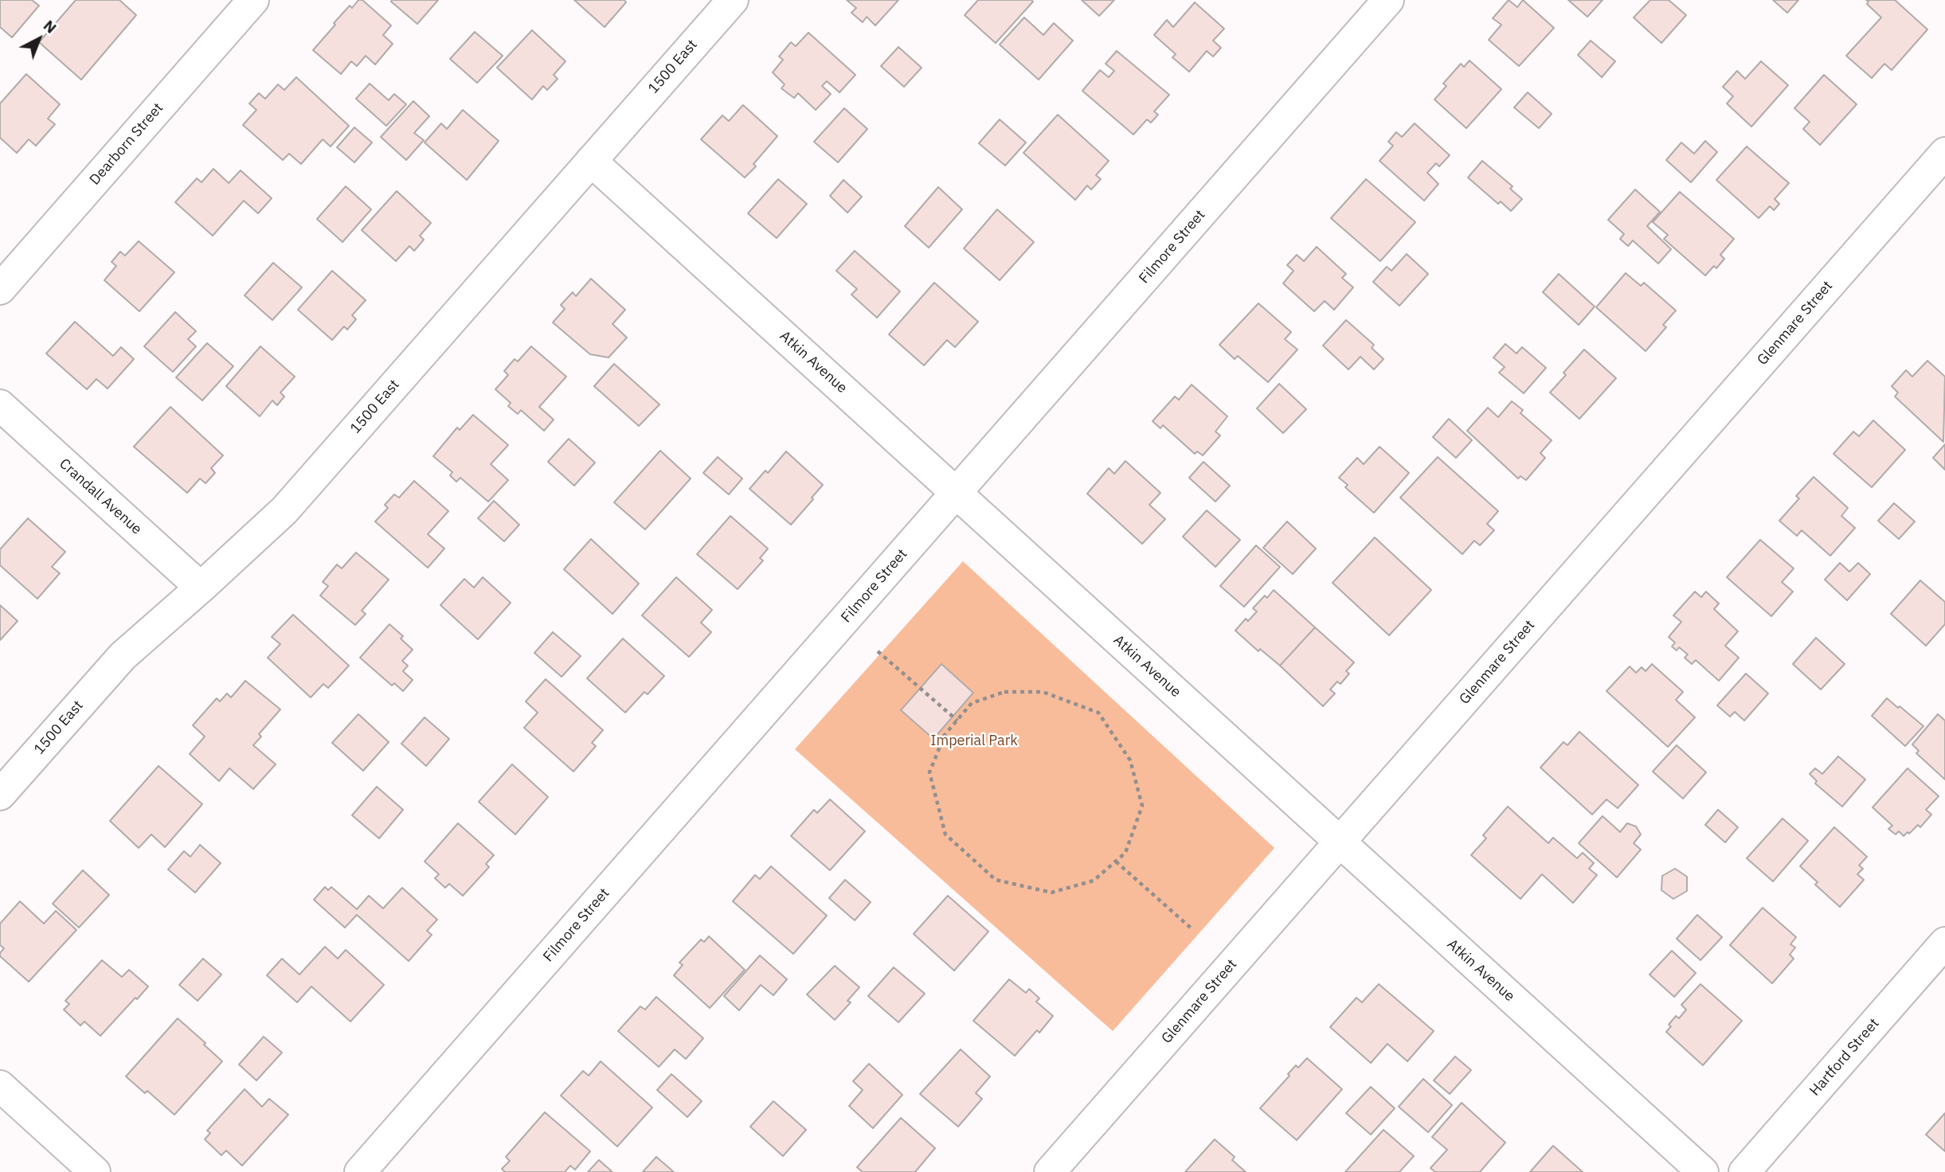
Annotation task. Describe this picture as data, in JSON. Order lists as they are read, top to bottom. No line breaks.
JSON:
{"streets":{"street":["1500 East","Dearborn Street","Filmore Street","Glenmare Street","Atkin Avenue","Crandall Avenue","Hartford Street"]},"crossings":[["1500 East","Atkin Avenue"],["1500 East","Crandall Avenue"],["Filmore Street","Atkin Avenue"],["Glenmare Street","Atkin Avenue"]],"parks":["Imperial Park"],"north":"top right"}
